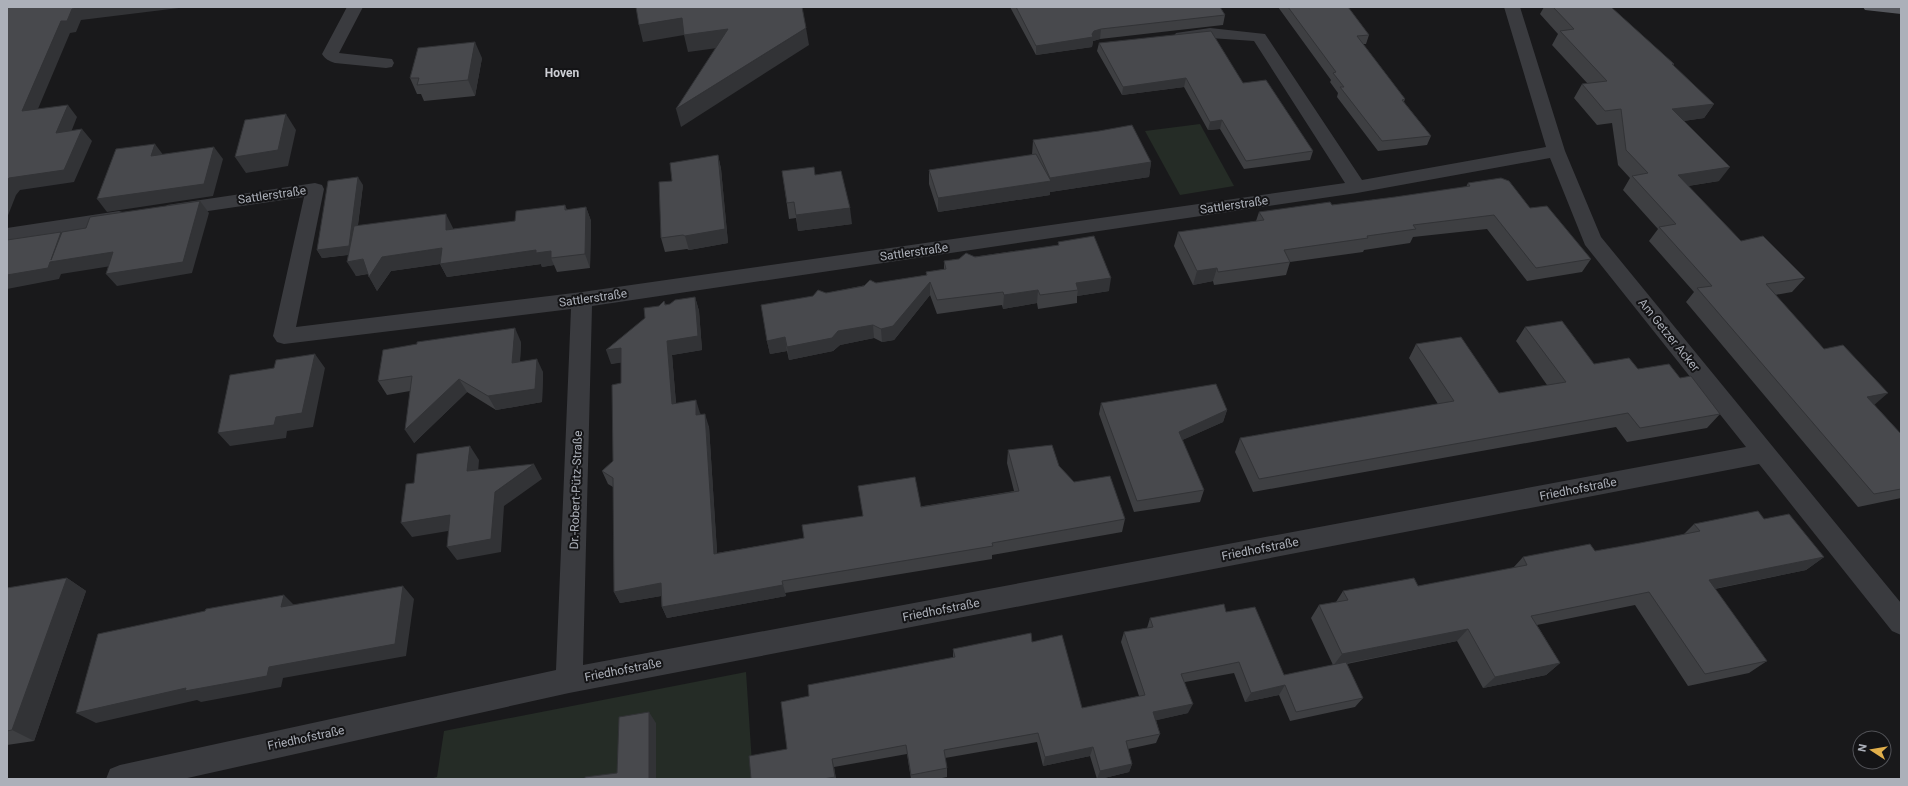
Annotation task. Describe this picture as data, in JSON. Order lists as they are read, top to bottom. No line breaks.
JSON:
{"streets":{"street":["Sattlerstraße","Am Getzer Acker","Friedhofstraße","Dr.-Robert-Pütz-Straße"]},"crossings":[["Sattlerstraße","Am Getzer Acker"],["Sattlerstraße","Dr.-Robert-Pütz-Straße"],["Am Getzer Acker","Friedhofstraße"],["Friedhofstraße","Dr.-Robert-Pütz-Straße"]],"districts":["Hoven"],"north":"left"}
